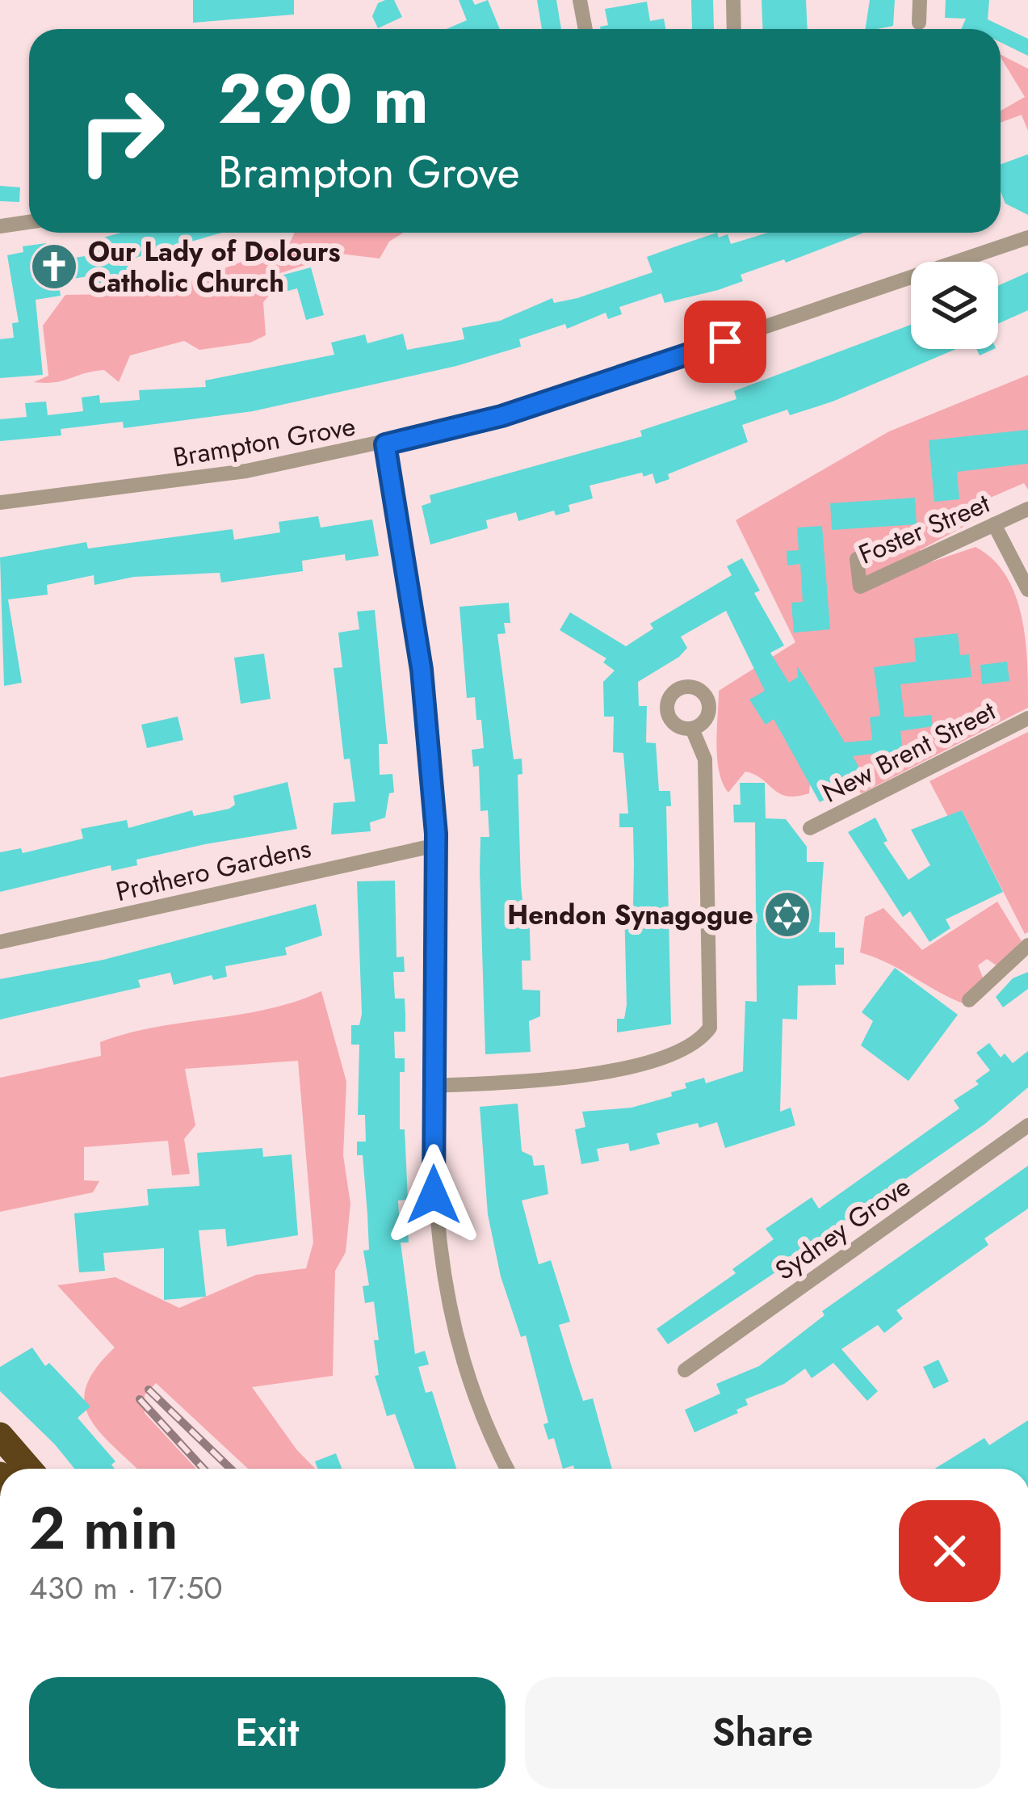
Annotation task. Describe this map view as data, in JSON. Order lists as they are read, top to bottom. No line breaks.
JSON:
{"streets":{"street":["Brampton Grove","Foster Street","New Brent Street","Prothero Gardens","Sydney Grove"]},"places":{"church":["Our Lady of Dolours Catholic Church"],"synagogue":["Hendon Synagogue"]},"page":{"turn":["290 m","Brampton Grove"],"heading":["2 min","430 m · 17:50"],"buttons":["Exit","Share"]}}
